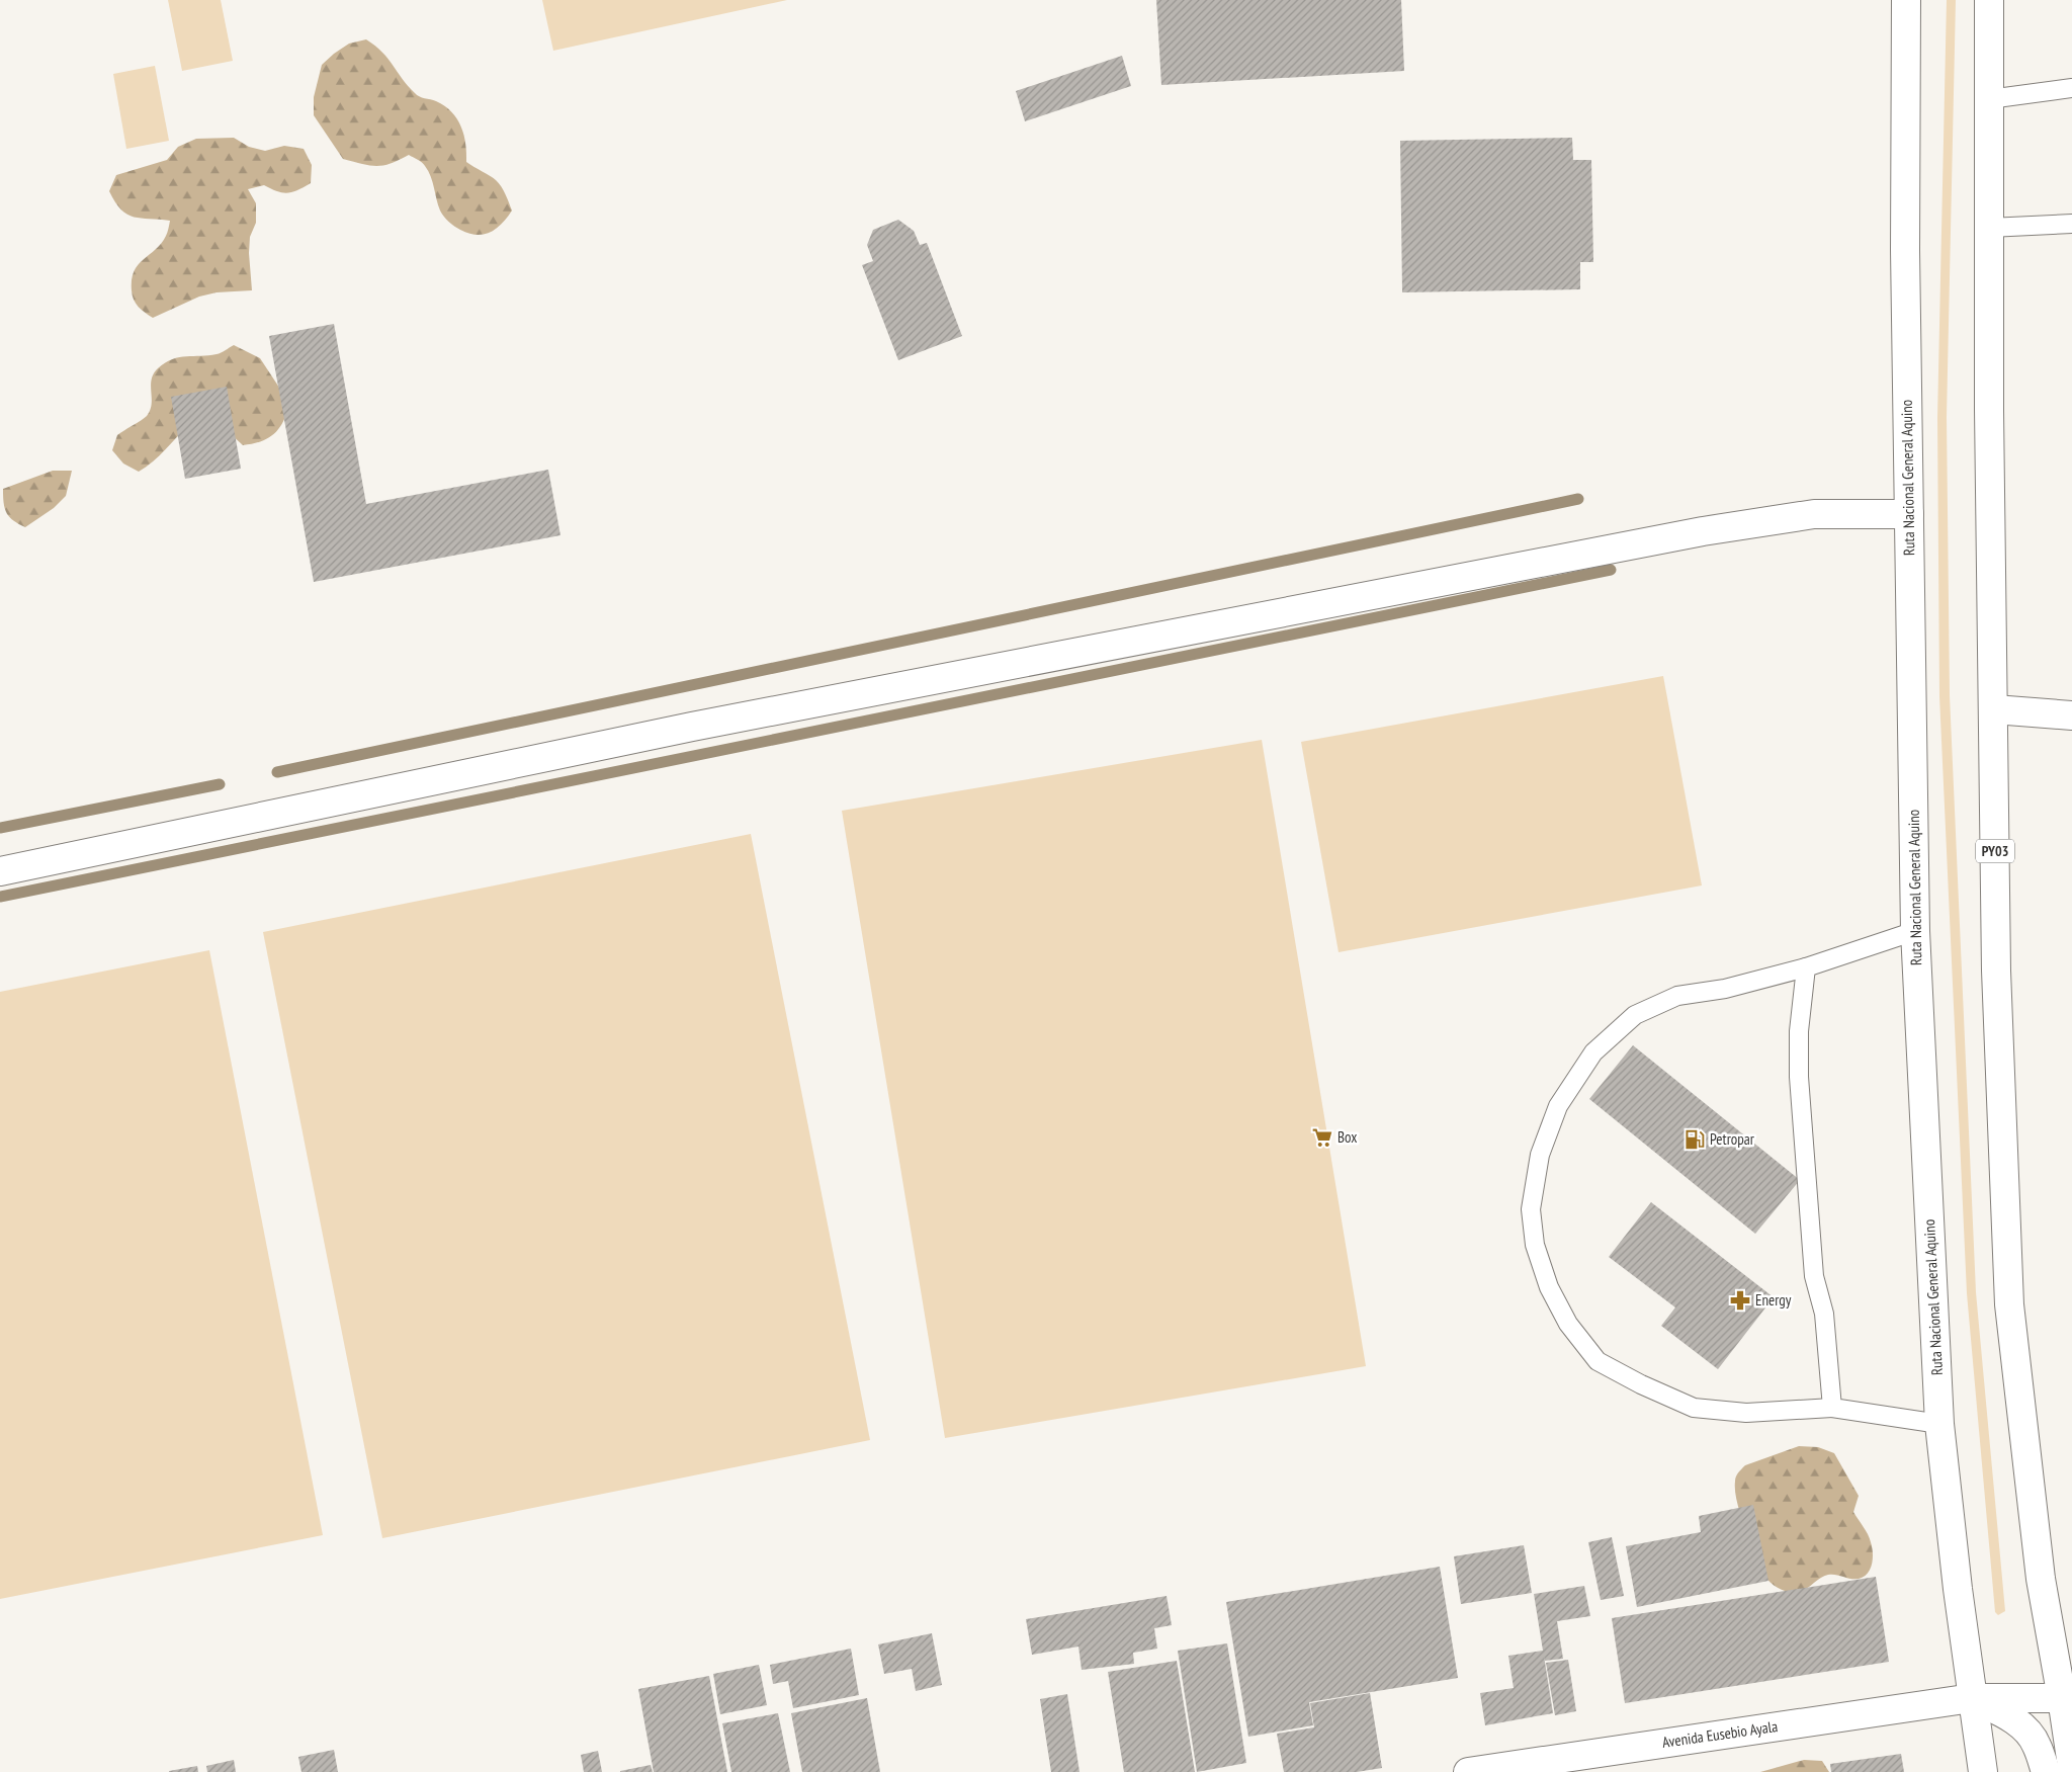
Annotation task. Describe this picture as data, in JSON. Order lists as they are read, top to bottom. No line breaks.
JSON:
{"streets":{"main road":["Ruta Nacional General Aquino","PY03","Avenida Eusebio Ayala"]},"crossings":[["Ruta Nacional General Aquino","Avenida Eusebio Ayala"],["PY03","Avenida Eusebio Ayala"]],"places":{"supermarket":["Box"],"fuel station":["Petropar"],"pharmacy":["Energy"]}}
